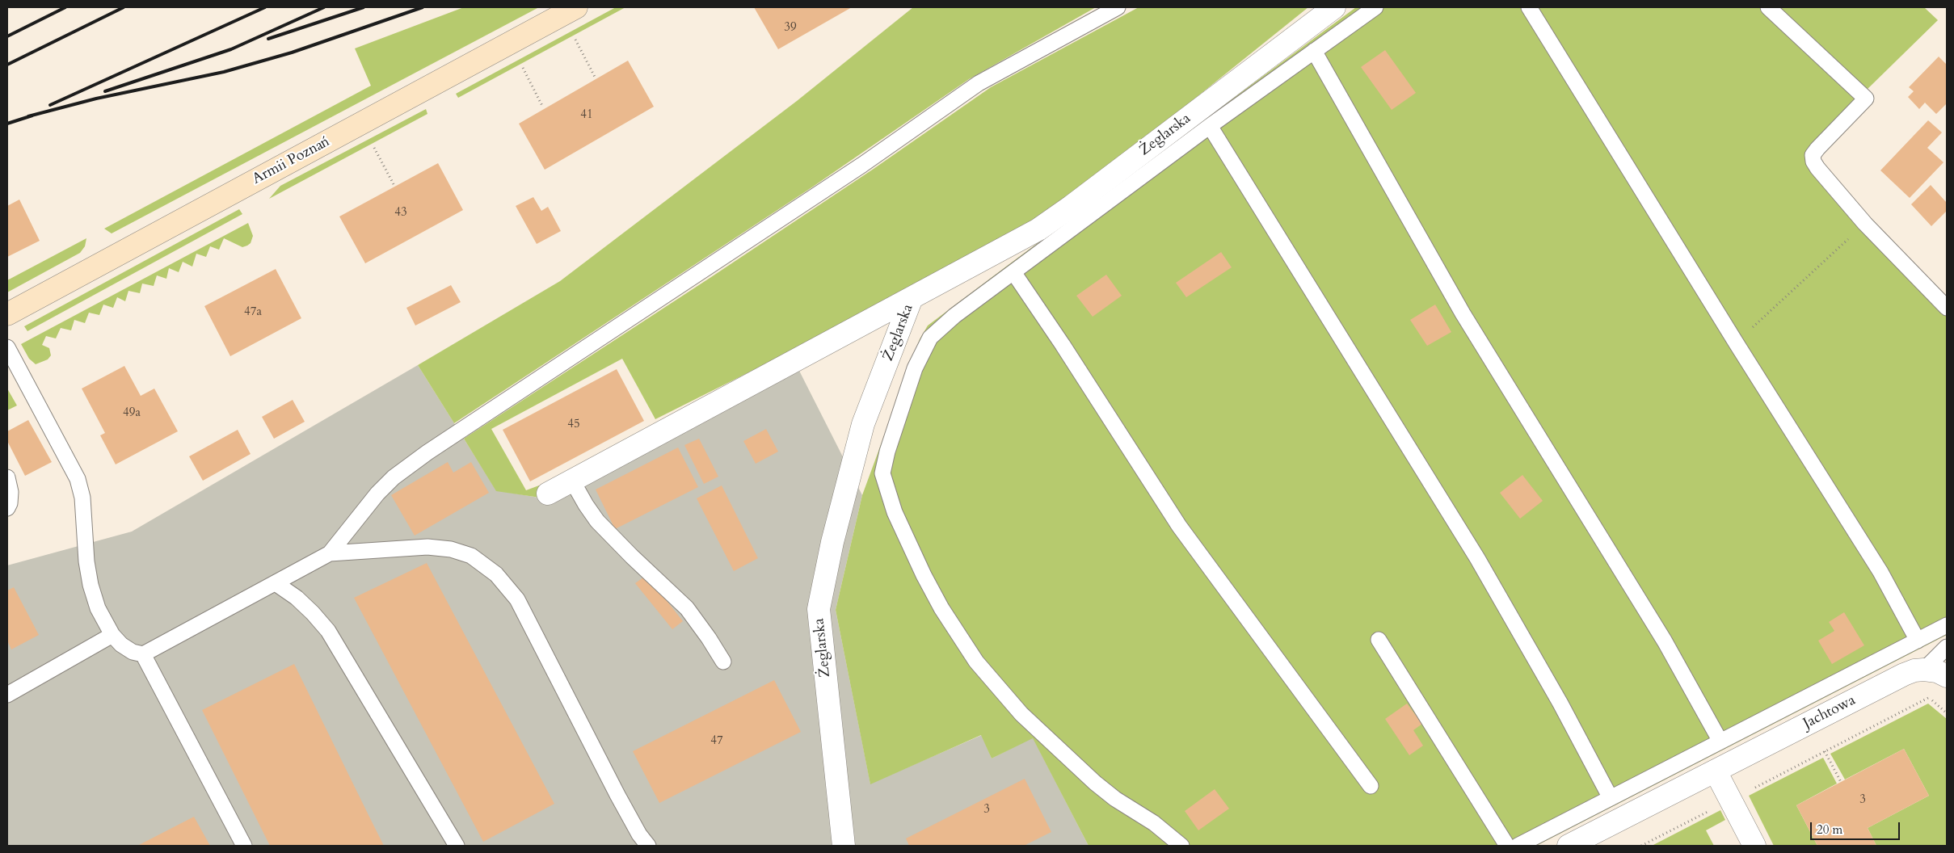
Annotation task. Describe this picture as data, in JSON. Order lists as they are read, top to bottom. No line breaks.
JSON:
{"streets":{"main road":["Armii Poznań"],"street":["Żeglarska","Jachtowa"]},"house_numbers":["39","41","43","47a","49a","45","47","3","3"],"scale_bar":"20 m"}
